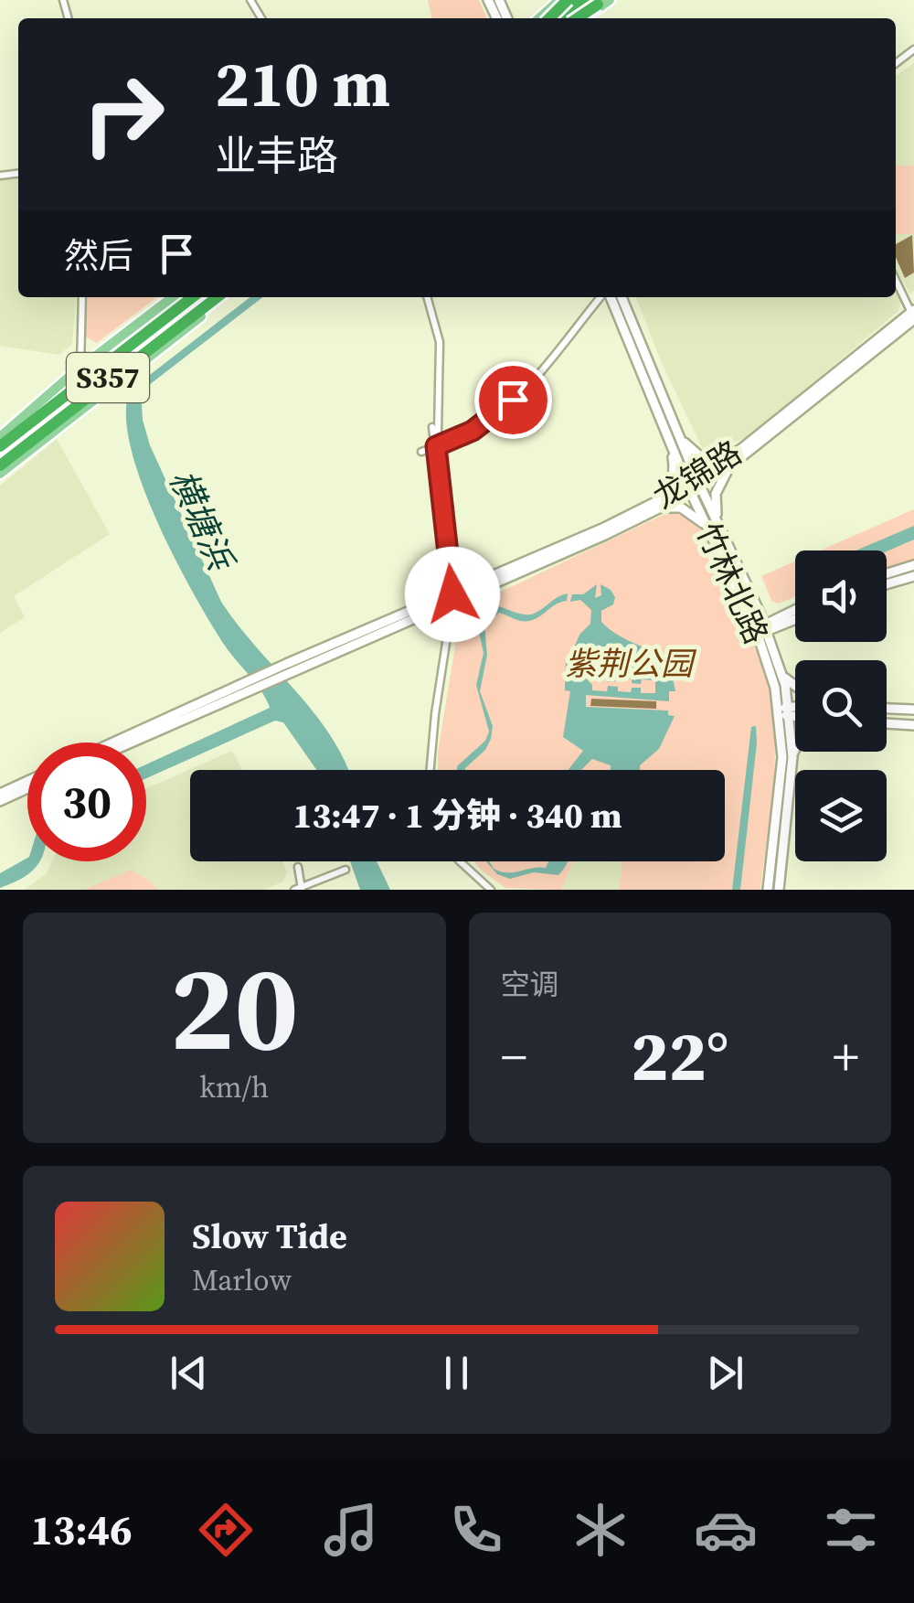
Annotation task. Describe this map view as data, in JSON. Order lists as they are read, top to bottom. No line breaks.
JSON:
{"streets":{"main road":["S357","龙锦路","竹林北路"]},"crossings":[["龙锦路","竹林北路"]],"water":["横塘浜"],"parks":["紫荆公园"],"page":{"turn":["210 m","业丰路"],"then":"然后","limit":"30","trip":"13:47 · 1 分钟 · 340 m","tile":[["20","km/h"],"空调"],"heat":["−","22°","+"],"song":["Slow Tide","Marlow"],"tabs":"13:46"}}
